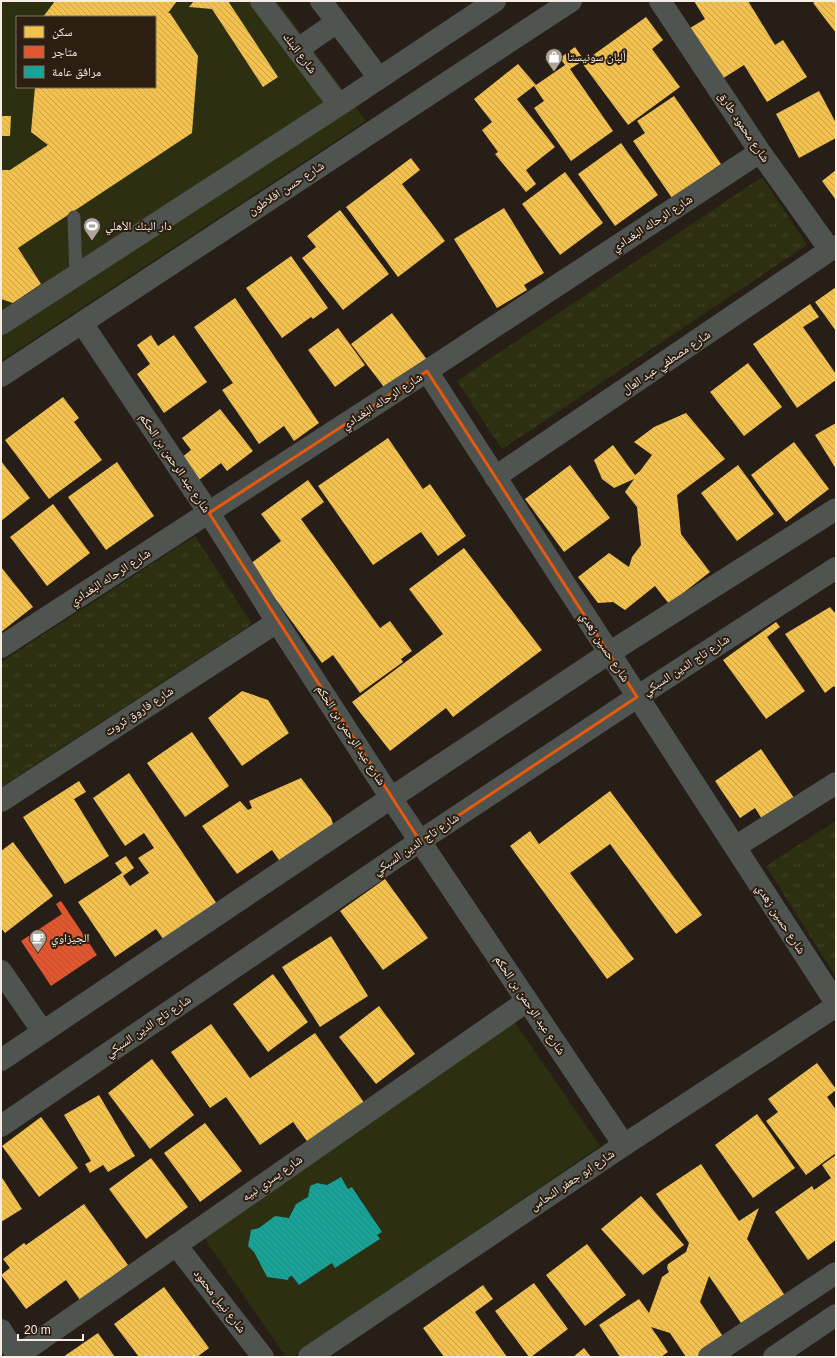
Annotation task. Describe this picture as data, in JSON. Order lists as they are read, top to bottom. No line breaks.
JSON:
{"streets":{"street":["شارع البنك","شارع محمود طارق","شارع حسن افلاطون","شارع الرحاله البغدادي","شارع مصطفي عبد العال","شارع عبد الرحمن بن الحكم","شارع حسين زهدي","شارع تاج الدين السبكي","شارع فاروق ثروت","شارع يسري نبيه","شارع ابو جعفر النحاس","شارع نبيل محمود"]},"crossings":[["شارع محمود طارق","شارع الرحاله البغدادي"],["شارع محمود طارق","شارع مصطفي عبد العال"],["شارع حسن افلاطون","شارع عبد الرحمن بن الحكم"],["شارع الرحاله البغدادي","شارع عبد الرحمن بن الحكم"],["شارع الرحاله البغدادي","شارع حسين زهدي"],["شارع مصطفي عبد العال","شارع حسين زهدي"],["شارع عبد الرحمن بن الحكم","شارع تاج الدين السبكي"],["شارع عبد الرحمن بن الحكم","شارع فاروق ثروت"],["شارع عبد الرحمن بن الحكم","شارع يسري نبيه"],["شارع عبد الرحمن بن الحكم","شارع ابو جعفر النحاس"],["شارع حسين زهدي","شارع تاج الدين السبكي"],["شارع حسين زهدي","شارع ابو جعفر النحاس"],["شارع يسري نبيه","شارع نبيل محمود"]],"places":{"shop":["ألبان سونيستا"],"sports":["دار البنك الأهلي"],"cafe":["الجيزاوي"]},"legend":["سكن","متاجر","مرافق عامة"],"scale_bar":"20 m"}
